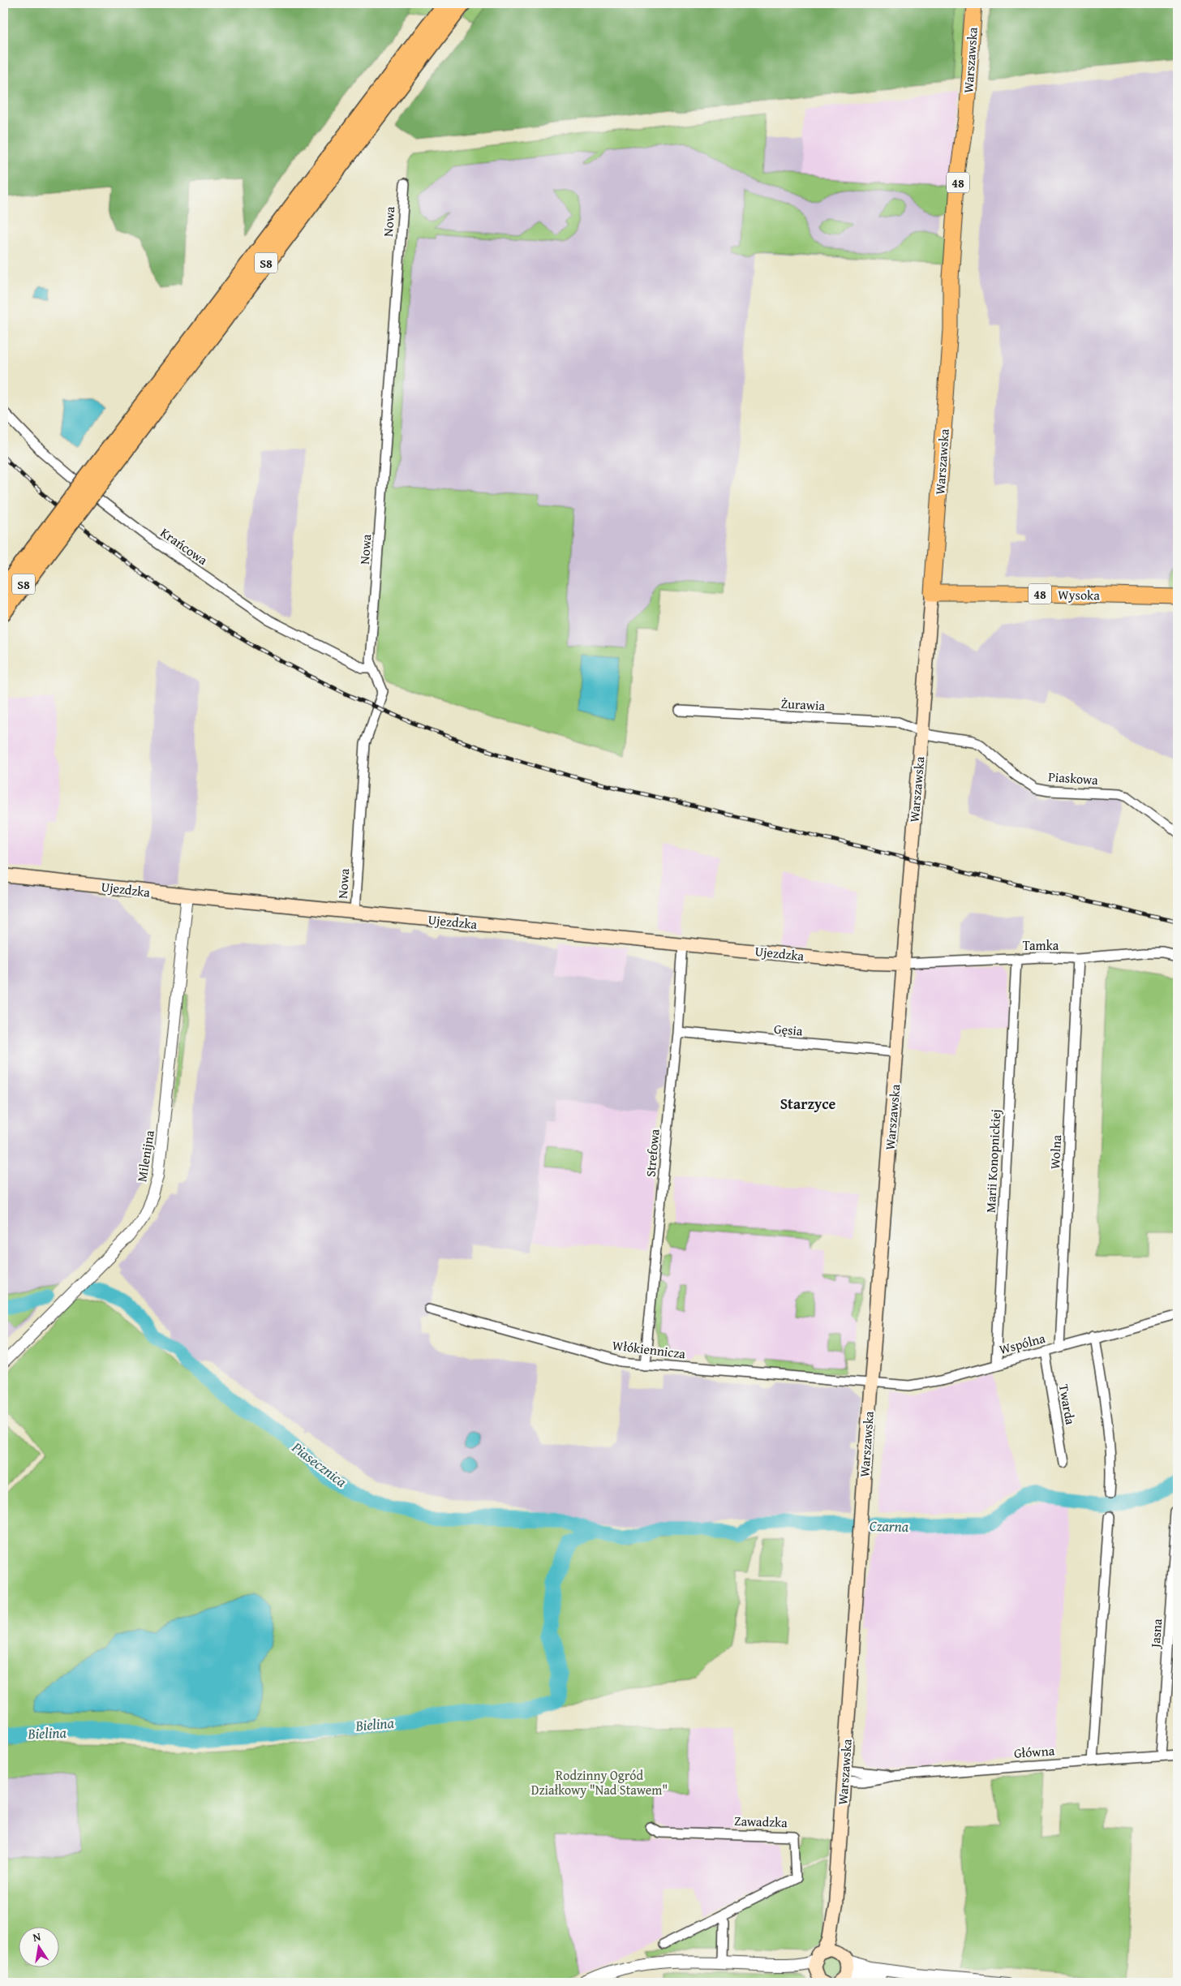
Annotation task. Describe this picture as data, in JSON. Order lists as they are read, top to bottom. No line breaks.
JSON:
{"streets":{"highway":["S8"],"main road":["Warszawska","48","Wysoka","Ujezdzka"],"street":["Nowa","Krańcowa","Żurawia","Piaskowa","Tamka","Gęsia","Wolna","Strefowa","Milenijna","Marii Konopnickiej","Wspólna","Włókiennicza","Twarda","Jasna","Główna","Zawadzka"]},"crossings":[["Warszawska","Wysoka"],["Warszawska","Żurawia"],["Warszawska","Piaskowa"],["Warszawska","Ujezdzka"],["Warszawska","Tamka"],["Warszawska","Gęsia"],["Warszawska","Wspólna"],["Warszawska","Włókiennicza"],["Warszawska","Główna"],["Nowa","Krańcowa"],["Nowa","Ujezdzka"],["Żurawia","Piaskowa"],["Ujezdzka","Tamka"],["Ujezdzka","Strefowa"],["Ujezdzka","Milenijna"],["Tamka","Wolna"],["Tamka","Marii Konopnickiej"],["Gęsia","Strefowa"],["Wolna","Wspólna"],["Strefowa","Włókiennicza"],["Marii Konopnickiej","Wspólna"],["Wspólna","Włókiennicza"],["Wspólna","Twarda"],["Jasna","Główna"]],"districts":["Starzyce"],"water":["Piasecznica","Czarna","Bielina"],"parks":["Rodzinny Ogród Działkowy \"Nad Stawem\""],"north":"top"}
